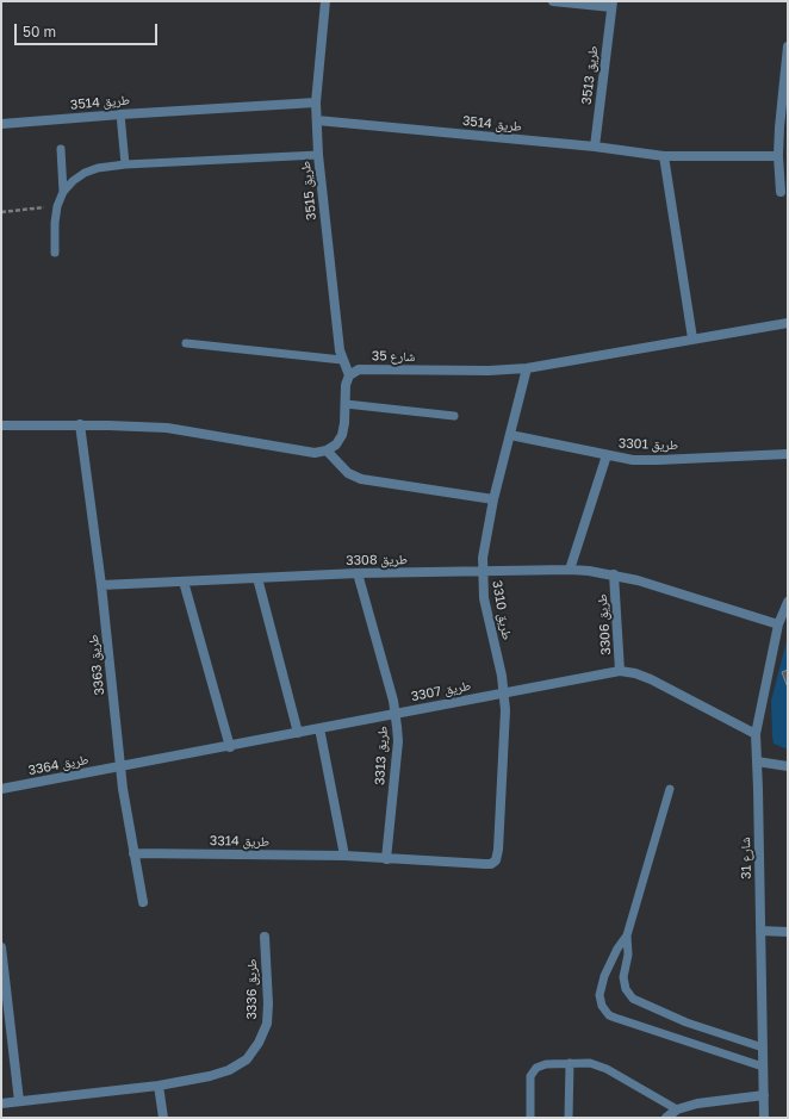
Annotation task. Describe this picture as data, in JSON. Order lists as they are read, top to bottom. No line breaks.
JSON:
{"streets":{"street":["طريق 3513","طريق 3514","طريق 3515","شارع 35","طريق 3301","طريق 3308","طريق 3310","طريق 3306","طريق 3363","طريق 3307","طريق 3313","طريق 3364","طريق 3314","شارع 31","طريق 3336"]},"crossings":[["طريق 3513","طريق 3514"],["طريق 3514","طريق 3515"],["طريق 3515","شارع 35"],["شارع 35","طريق 3310"],["طريق 3301","طريق 3310"],["طريق 3308","طريق 3310"],["طريق 3308","طريق 3306"],["طريق 3308","طريق 3363"],["طريق 3308","طريق 3313"],["طريق 3308","شارع 31"],["طريق 3310","طريق 3307"],["طريق 3310","طريق 3314"],["طريق 3306","طريق 3307"],["طريق 3363","طريق 3307"],["طريق 3363","طريق 3364"],["طريق 3363","طريق 3314"],["طريق 3307","طريق 3313"],["طريق 3307","طريق 3364"],["طريق 3307","شارع 31"],["طريق 3313","طريق 3314"]],"scale_bar":"50 m"}
